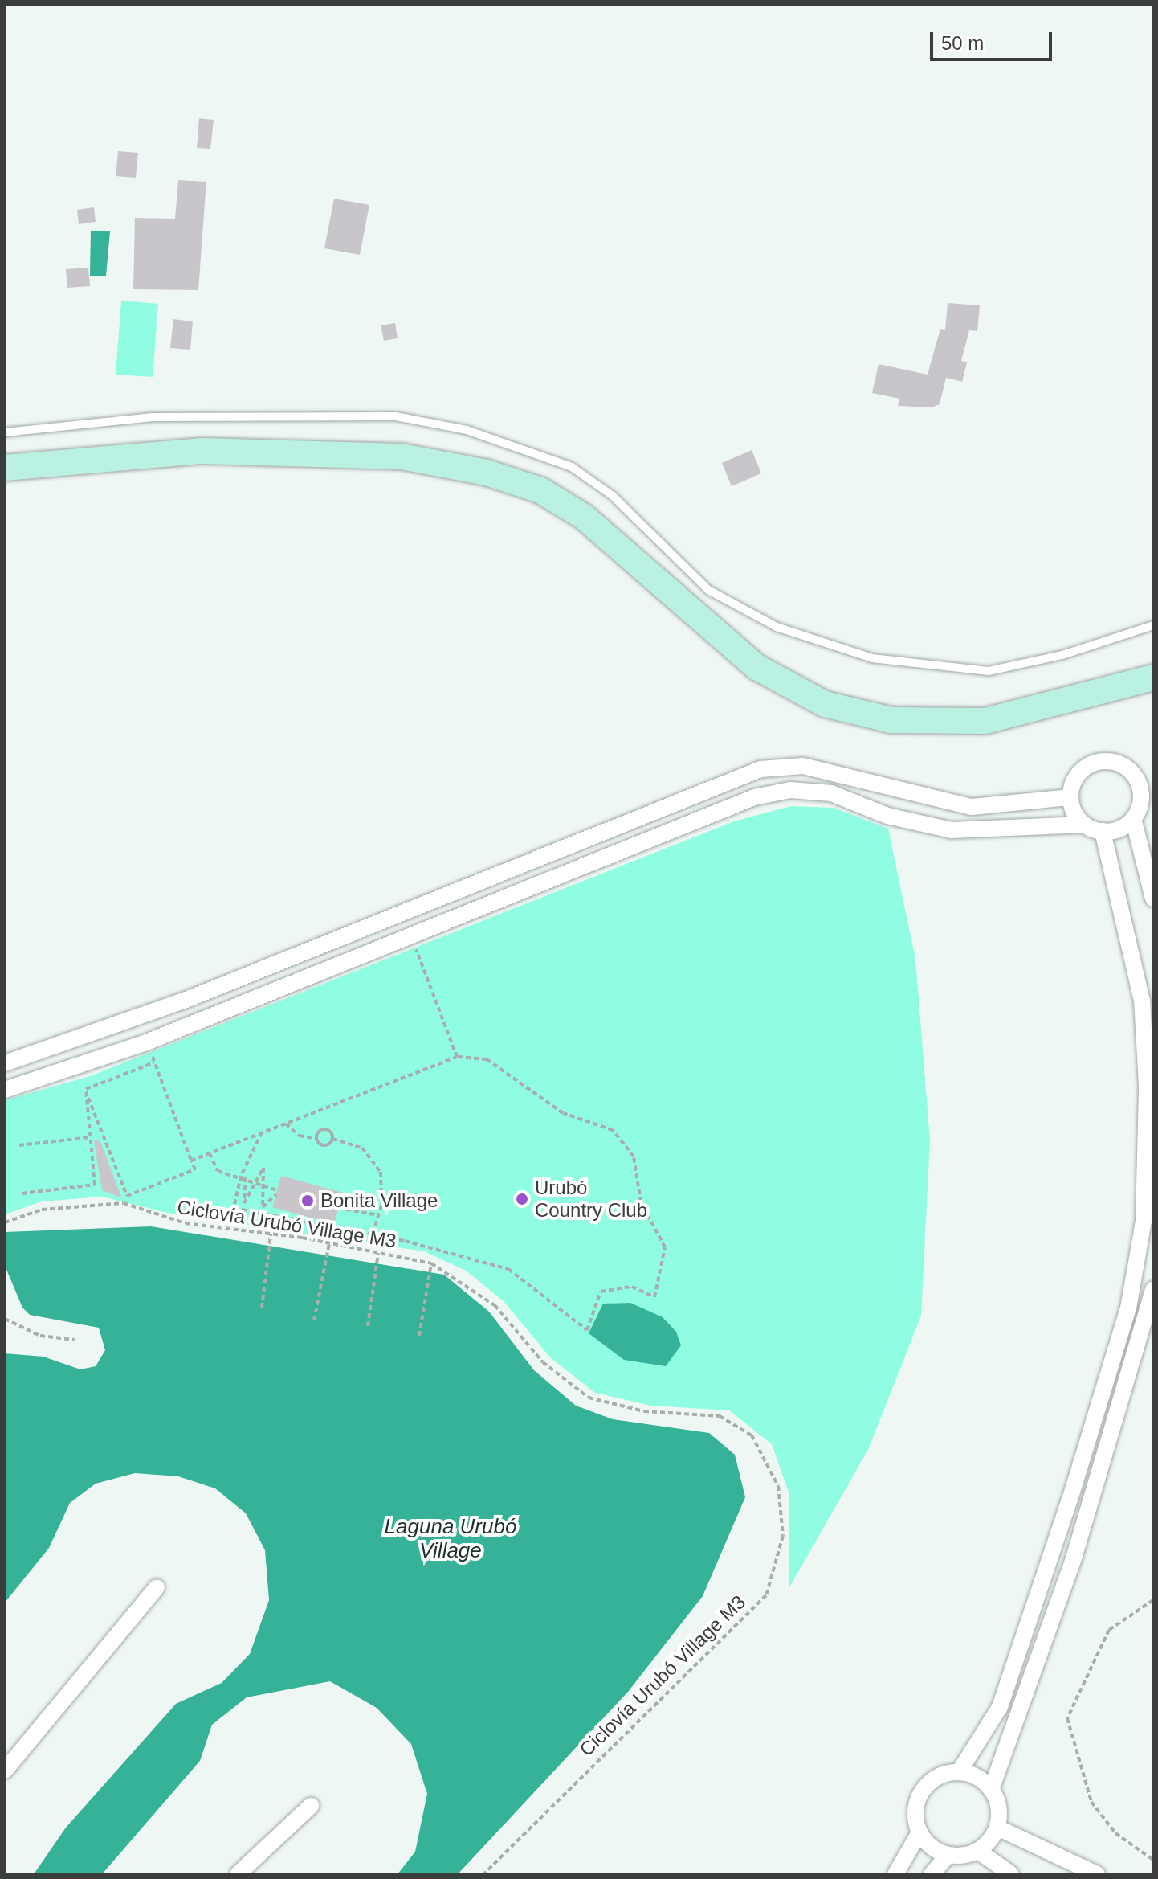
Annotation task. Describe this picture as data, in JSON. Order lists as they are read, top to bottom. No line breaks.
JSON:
{"streets":{"path":["Ciclovía Urubó Village M3"]},"water":["Laguna Urubó Village"],"places":["Urubó Country Club","Bonita Village"],"scale_bar":"50 m"}
